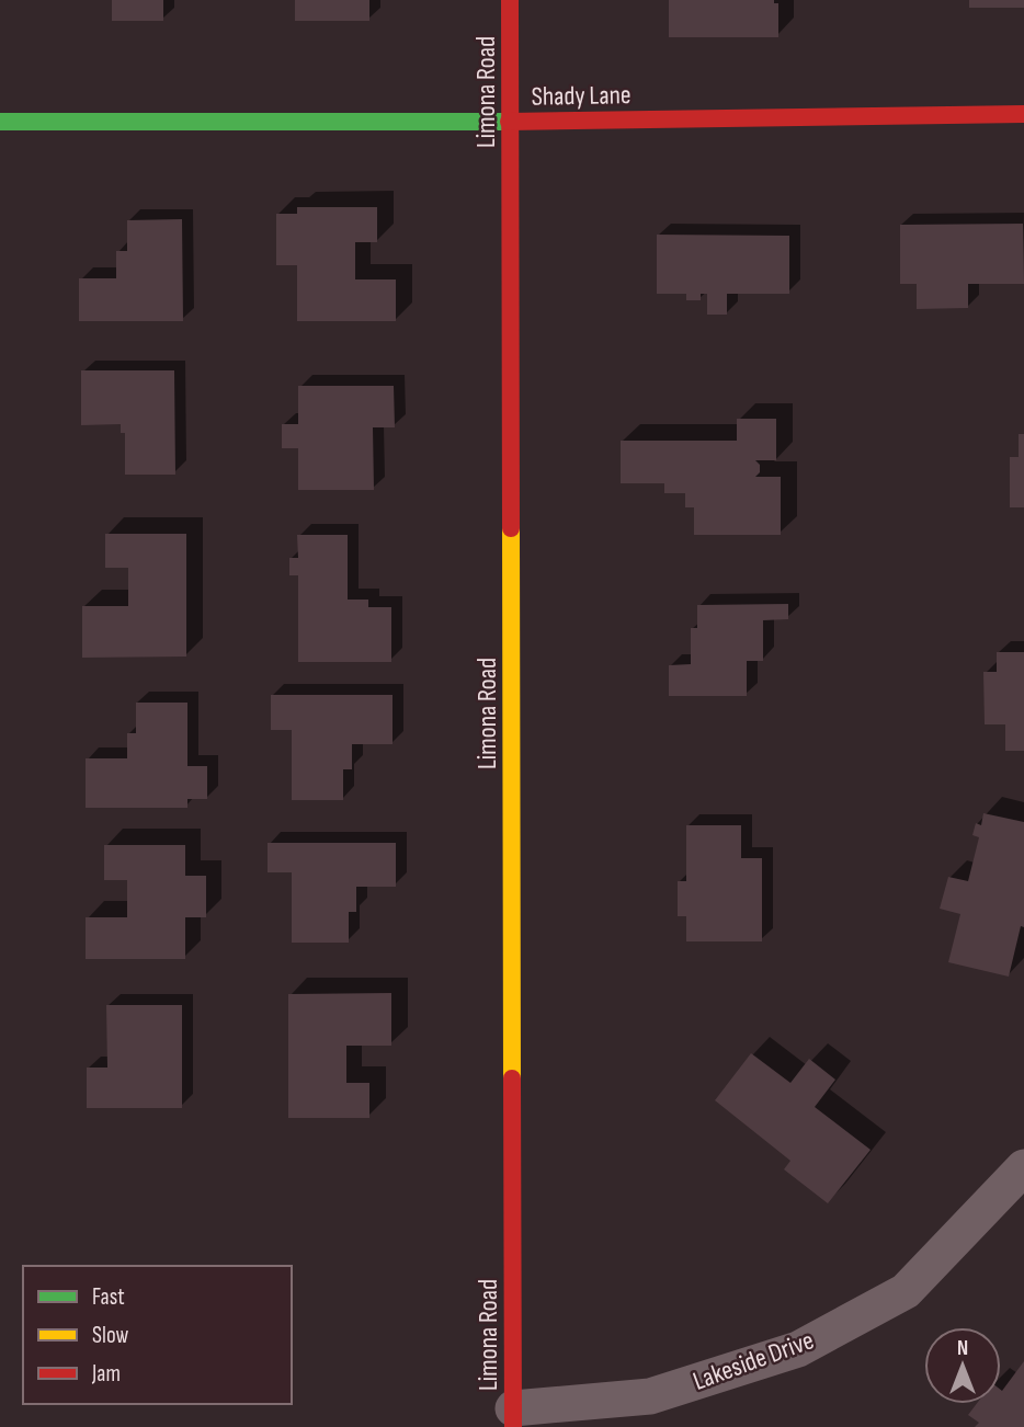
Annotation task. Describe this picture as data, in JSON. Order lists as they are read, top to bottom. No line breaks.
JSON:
{"streets":{"street":["Limona Road","Shady Lane","Lakeside Drive"]},"crossings":[["Limona Road","Shady Lane"],["Limona Road","Lakeside Drive"]],"legend":["Fast","Slow","Jam"],"north":"top"}
